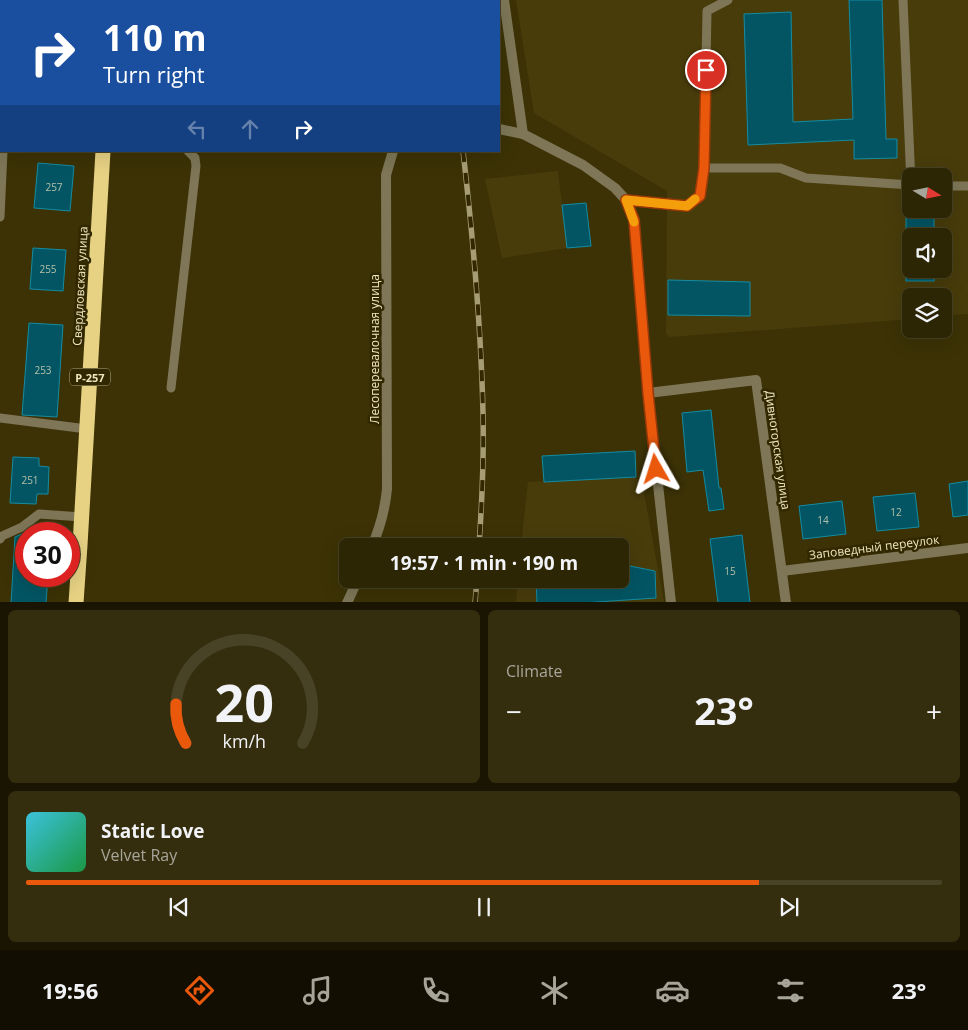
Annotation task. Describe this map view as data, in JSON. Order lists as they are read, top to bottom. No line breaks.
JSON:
{"streets":{"highway":["Свердловская улица","Р-257"],"street":["Лесоперевалочная улица","Дивногорская улица","Заповедный переулок"]},"crossings":[["Дивногорская улица","Заповедный переулок"]],"house_numbers":["257","255","253","251","12","14","15"],"north":"right","page":{"turn":["110 m","Turn right"],"limit":"30","trip":"19:57 · 1 min · 190 m","tile":"Climate","heat":["−","23°","+"],"song":["Static Love","Velvet Ray"],"tabs":["19:56","23°"],"gauge":["20","km/h"]}}
